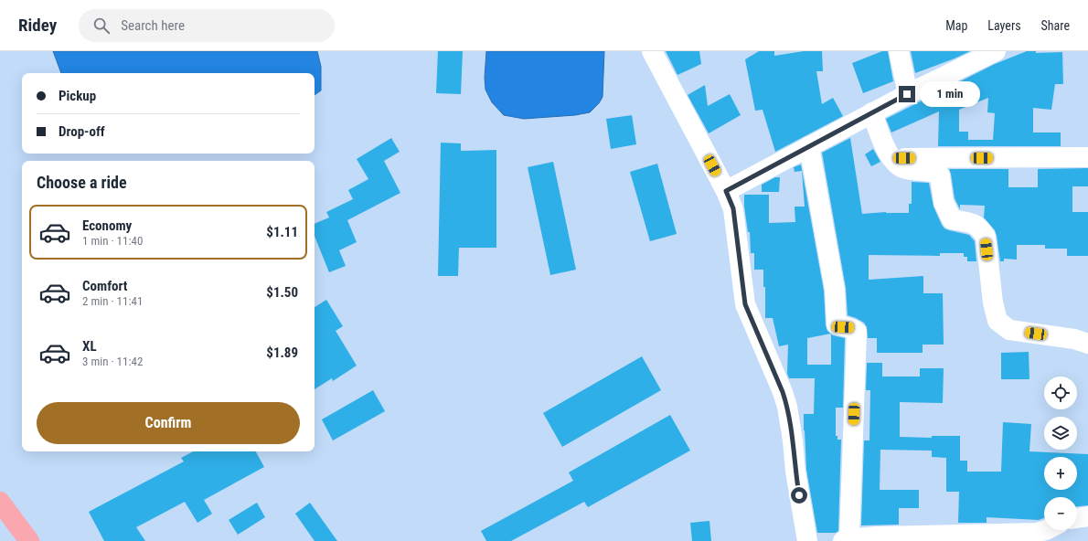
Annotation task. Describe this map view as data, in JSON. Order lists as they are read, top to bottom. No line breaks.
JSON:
{"page":{"header":"Ridey","search":"Search here","nav":["Map","Layers","Share"],"banner":["Pickup","Drop-off"],"bubble":"1 min","heading":"Choose a ride","list":[{"name":"Economy","note":"1 min · 11:40","value":"$1.11"},{"name":"Comfort","note":"2 min · 11:41","value":"$1.50"},{"name":"XL","note":"3 min · 11:42","value":"$1.89"}],"map_buttons":["+","−"],"buttons":"Confirm"}}
